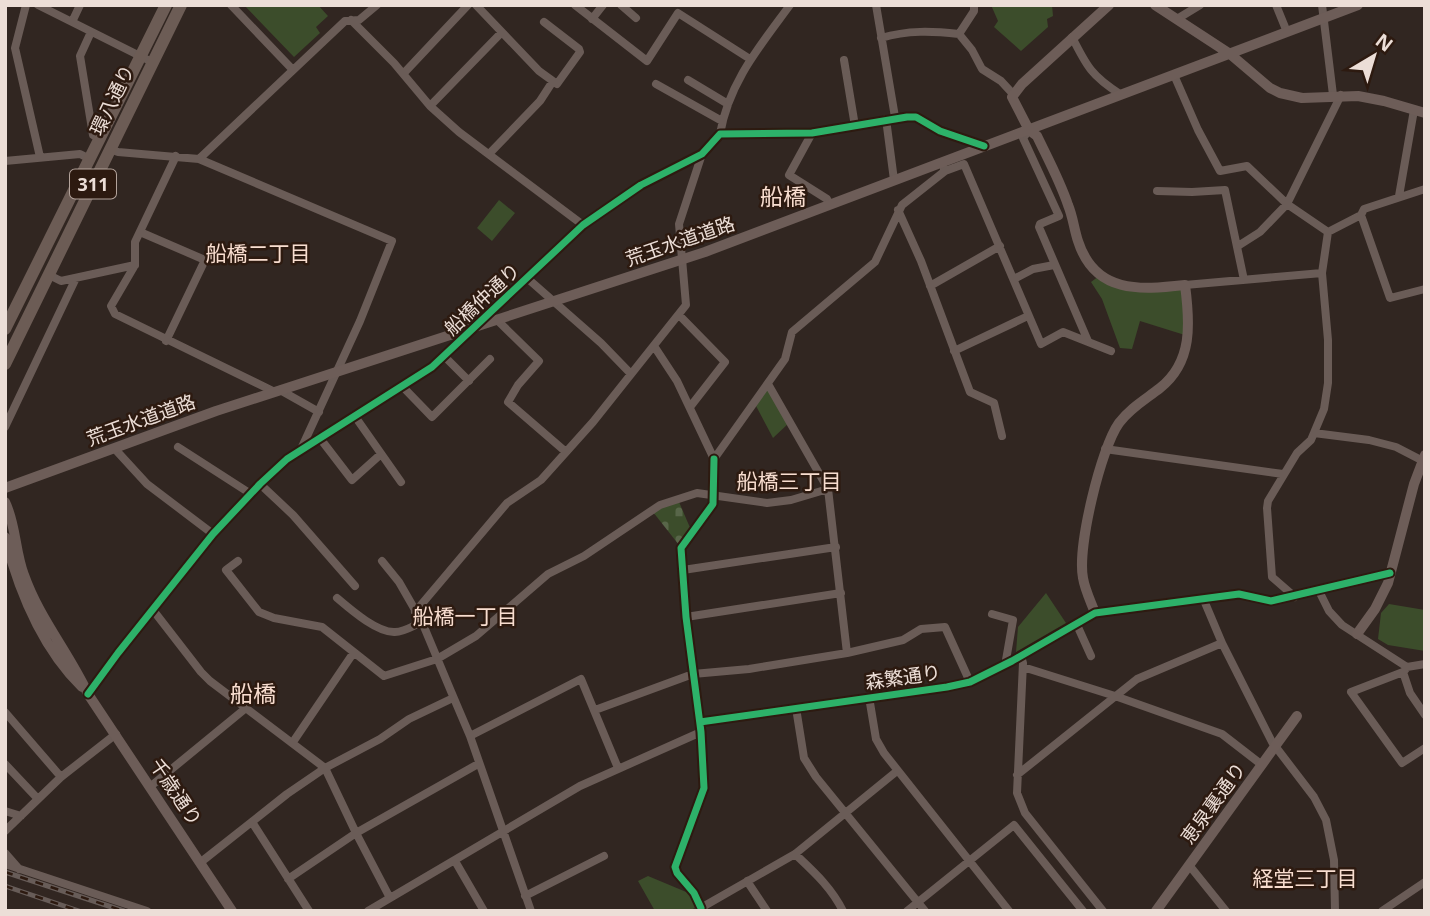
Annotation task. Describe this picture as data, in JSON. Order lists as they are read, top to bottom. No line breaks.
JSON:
{"streets":{"main road":["環八通り","311"],"street":["荒玉水道道路","船橋仲通り","森繁通り","千歳通り","恵泉裏通り"]},"crossings":[["荒玉水道道路","船橋仲通り"],["船橋仲通り","千歳通り"]],"districts":["船橋","船橋二丁目","船橋三丁目","船橋一丁目","船橋","経堂三丁目"],"north":"top right"}
